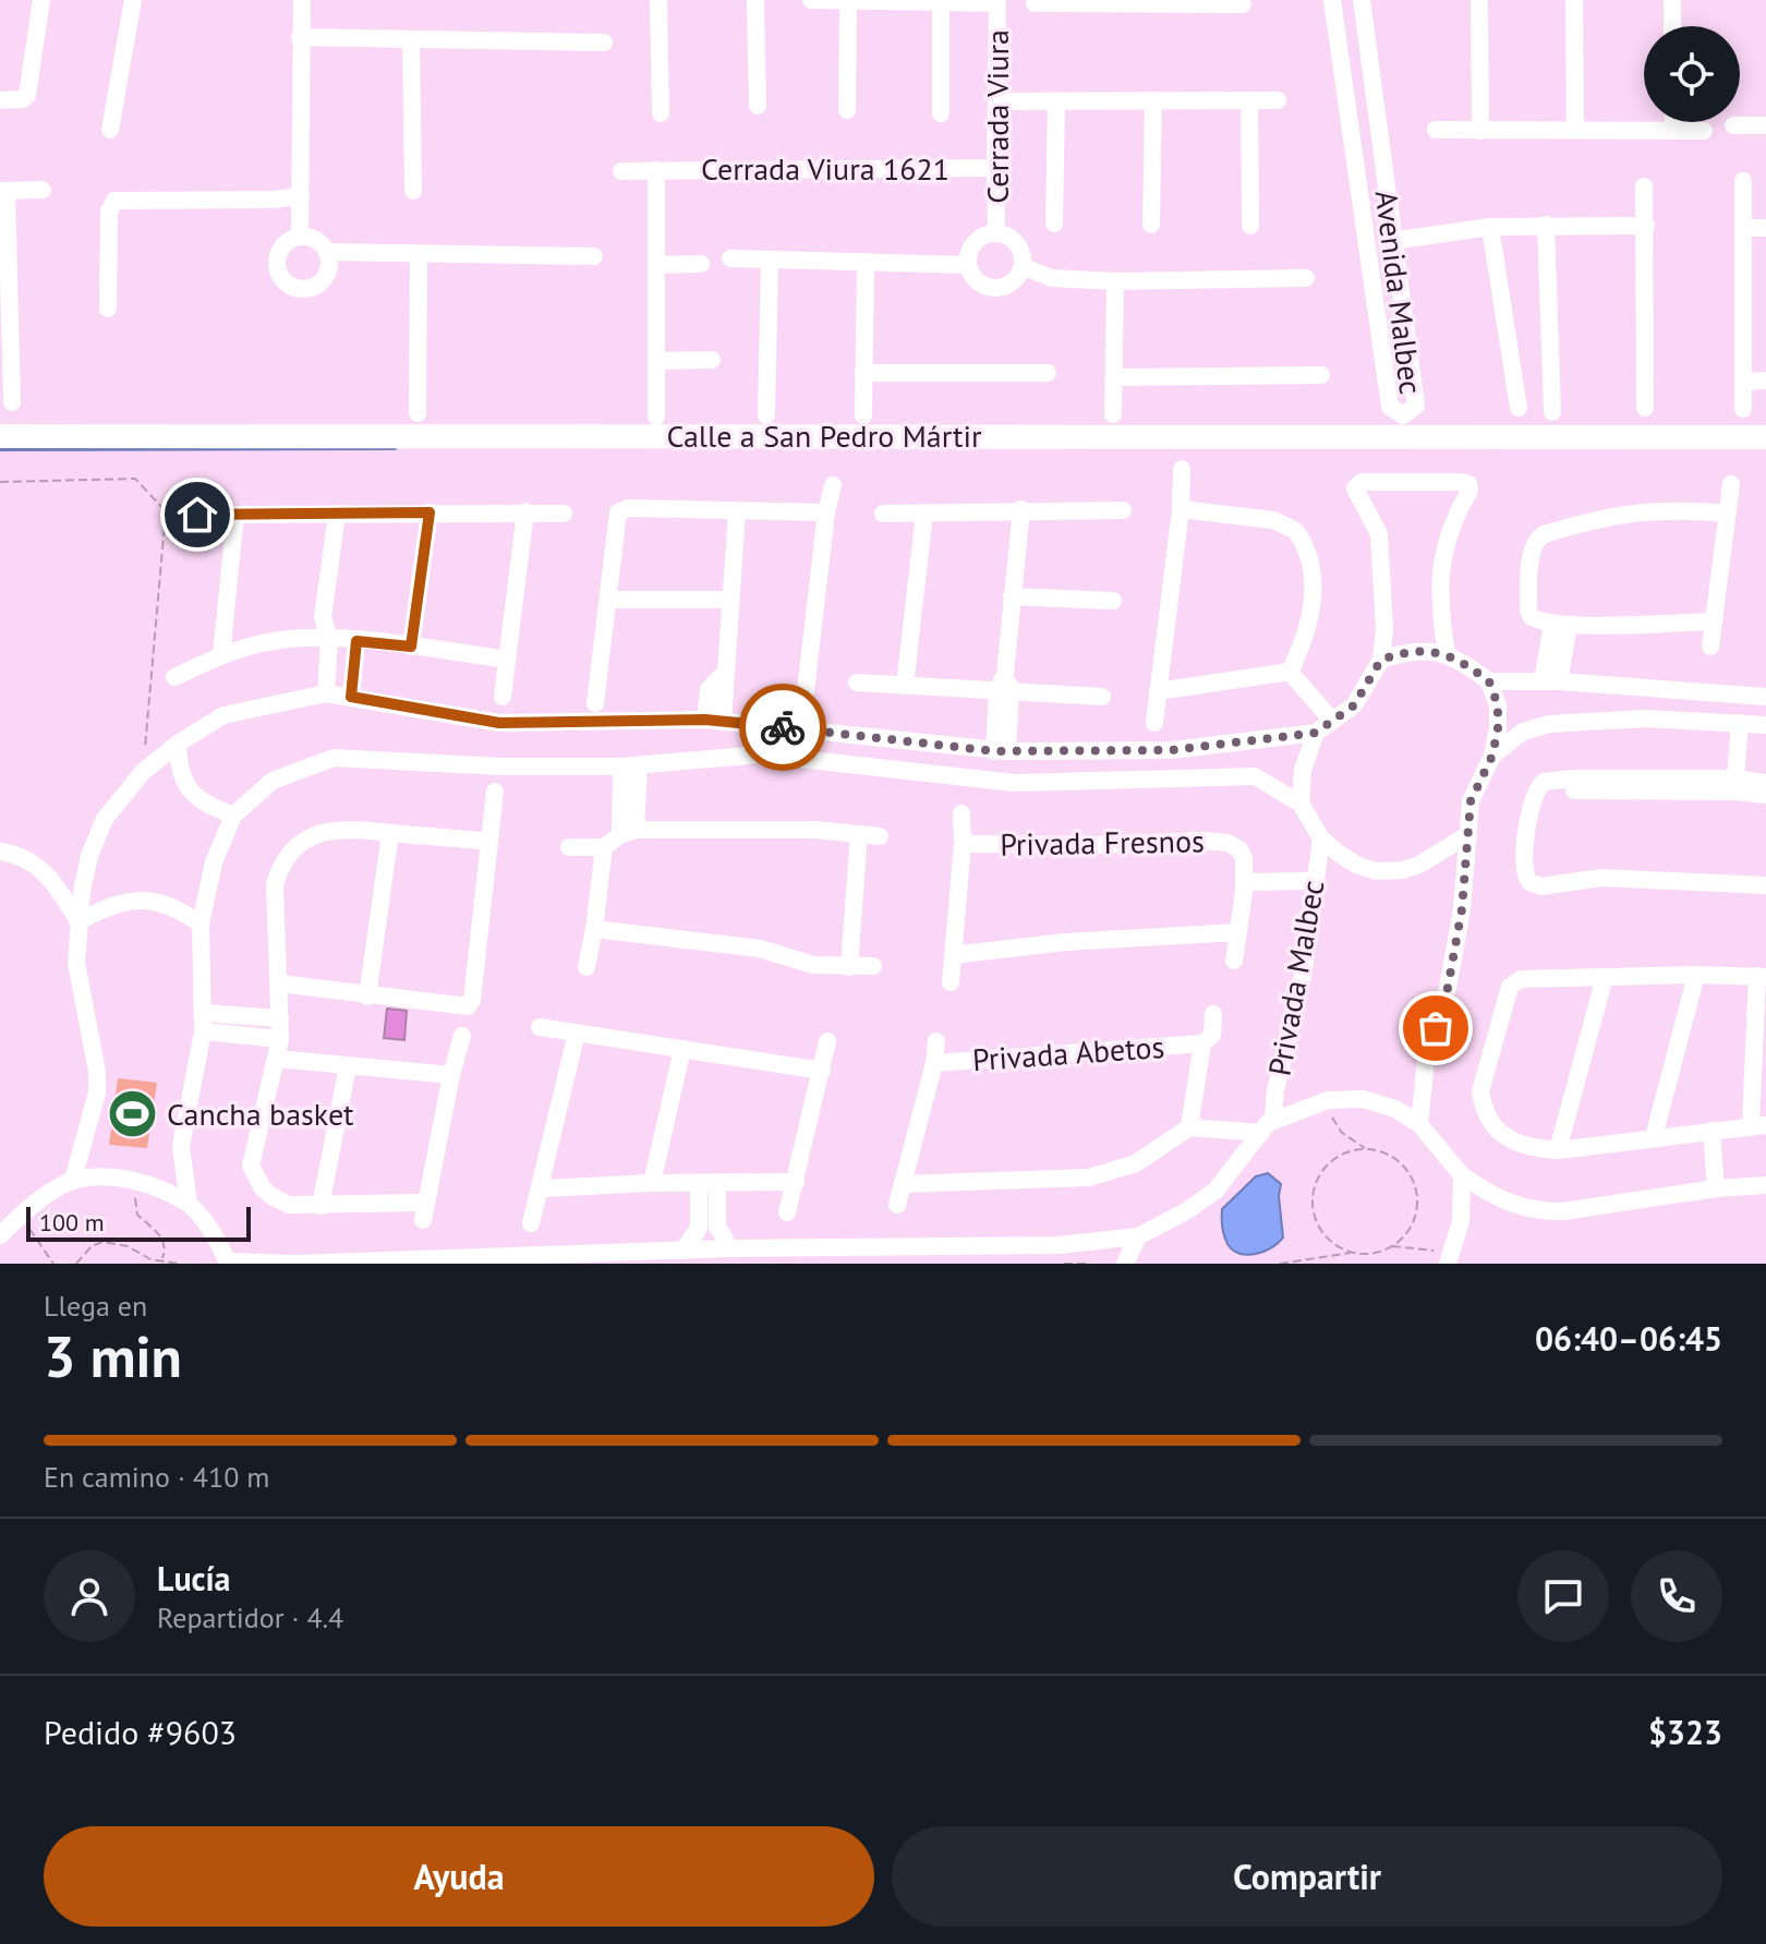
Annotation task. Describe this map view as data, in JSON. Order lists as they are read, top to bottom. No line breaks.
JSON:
{"streets":{"main road":["Calle a San Pedro Mártir"],"street":["Cerrada Viura","Cerrada Viura 1621","Avenida Malbec","Privada Fresnos","Privada Malbec","Privada Abetos"]},"crossings":[["Cerrada Viura","Cerrada Viura 1621"],["Privada Fresnos","Privada Malbec"]],"places":{"sports":["Cancha basket"]},"scale_bar":"100 m","page":{"scale":"100 m","heading":["3 min","Llega en","06:40–06:45"],"panel":["Lucía","Repartidor · 4.4","Pedido #9603","$323"],"bar":"En camino · 410 m","buttons":["Ayuda","Compartir"]}}
